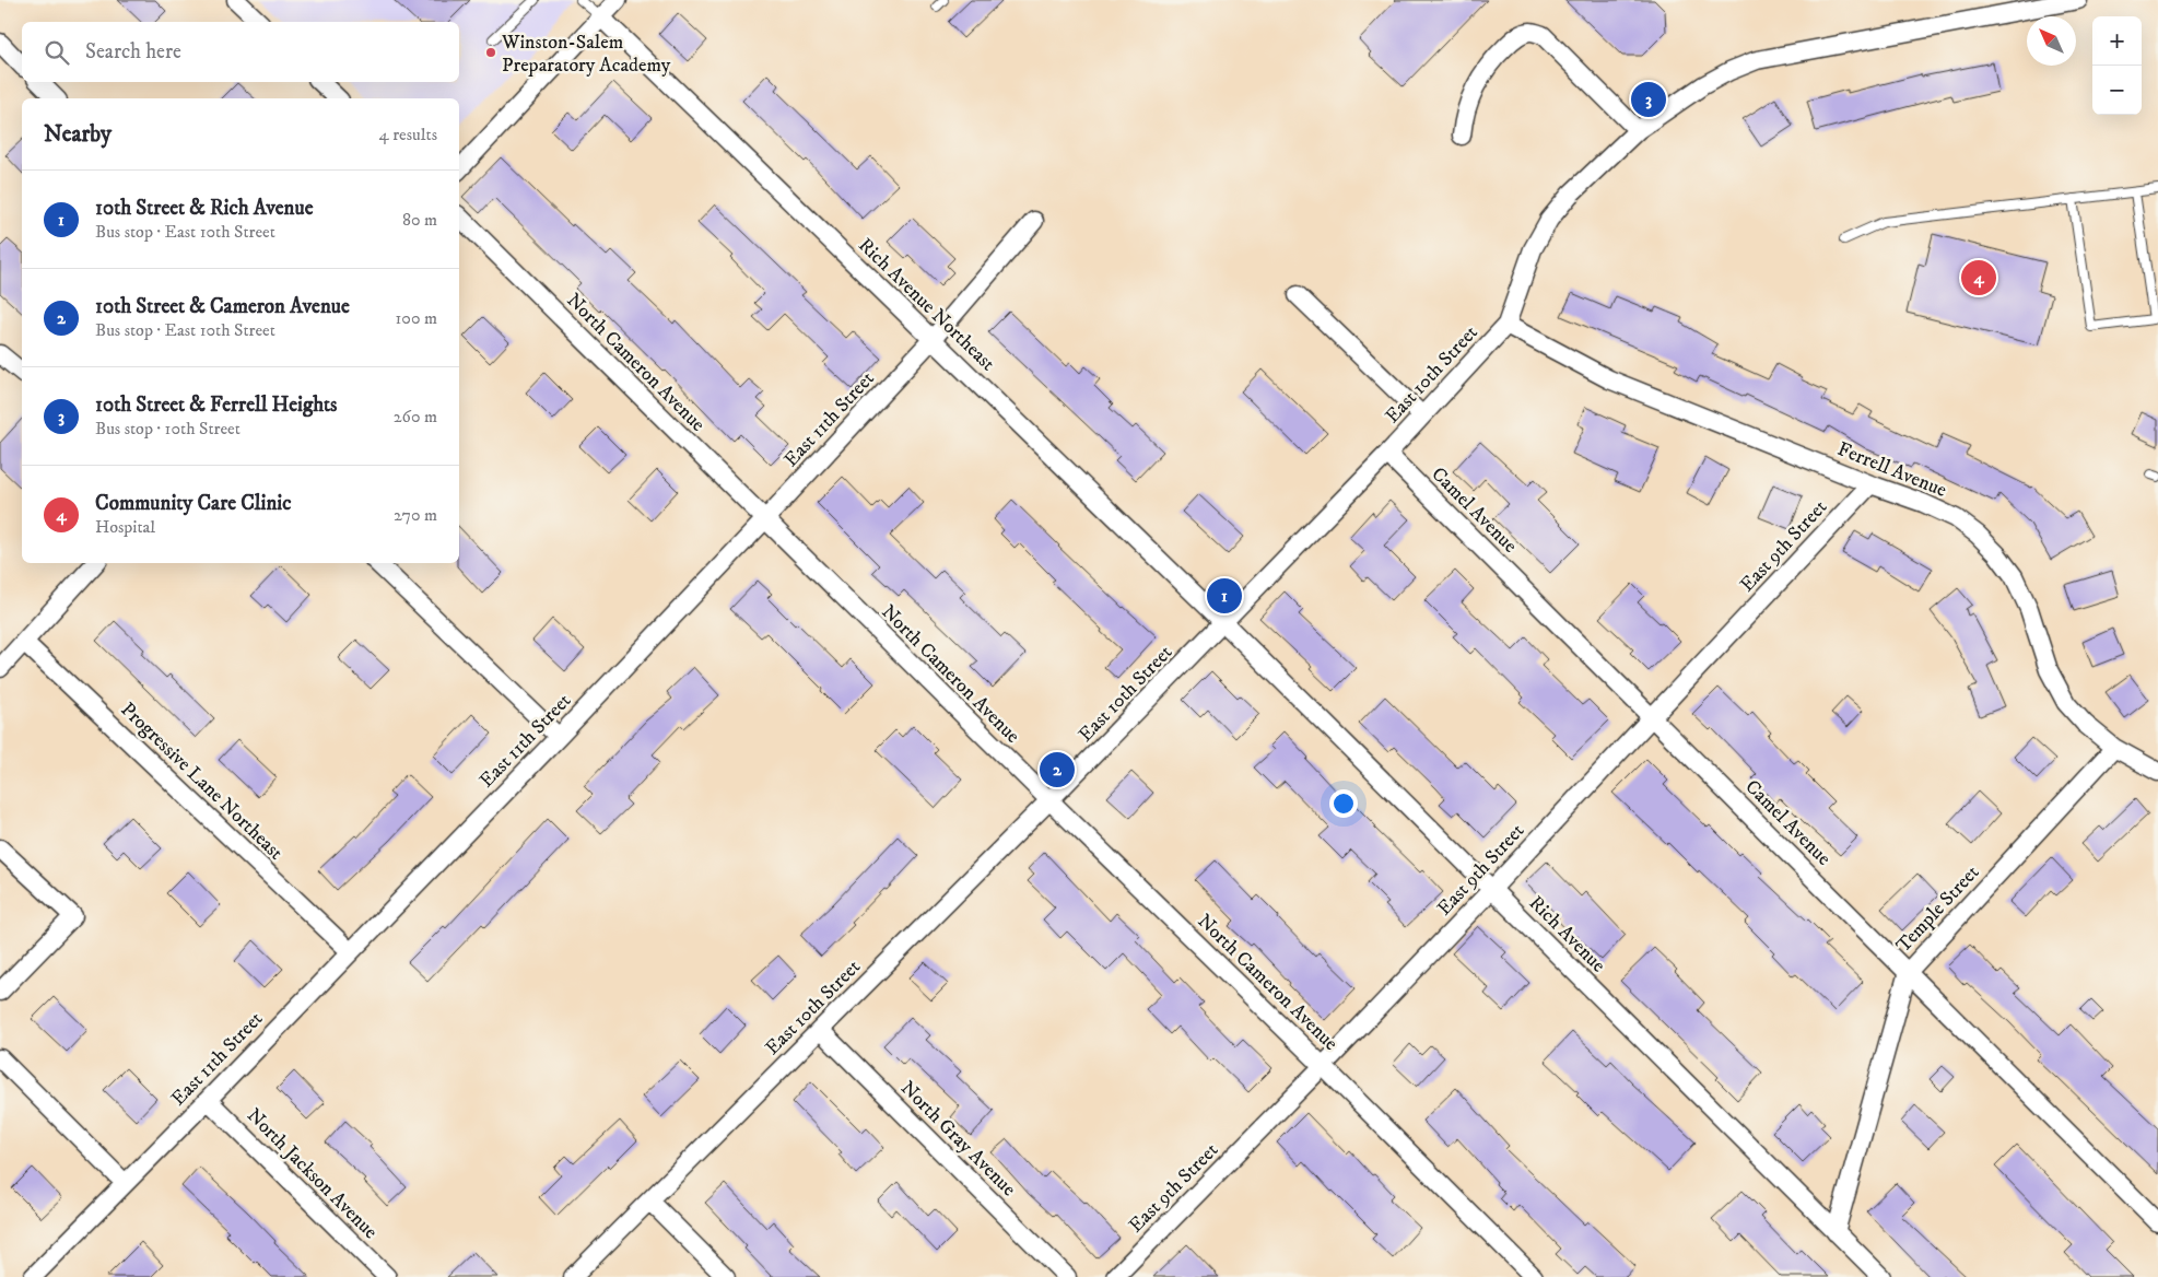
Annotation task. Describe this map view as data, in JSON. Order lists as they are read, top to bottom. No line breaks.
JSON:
{"streets":{"street":["Rich Avenue Northeast","North Cameron Avenue","East 10th Street","East 11th Street","Ferrell Avenue","Camel Avenue","East 9th Street","Progressive Lane Northeast","Temple Street","Rich Avenue","North Gray Avenue","North Jackson Avenue"]},"crossings":[["Rich Avenue Northeast","East 10th Street"],["Rich Avenue Northeast","East 11th Street"],["Rich Avenue Northeast","Rich Avenue"],["North Cameron Avenue","East 10th Street"],["North Cameron Avenue","East 11th Street"],["North Cameron Avenue","East 9th Street"],["East 10th Street","Ferrell Avenue"],["East 10th Street","Camel Avenue"],["East 10th Street","Rich Avenue"],["East 10th Street","North Gray Avenue"],["East 11th Street","Progressive Lane Northeast"],["East 11th Street","North Jackson Avenue"],["Ferrell Avenue","East 9th Street"],["Ferrell Avenue","Temple Street"],["Camel Avenue","East 9th Street"],["Camel Avenue","Temple Street"],["East 9th Street","Rich Avenue"],["Temple Street","Rich Avenue"]],"places":["Winston-Salem Preparatory Academy"],"north":"top left","page":{"map_buttons":["+","−"],"search":"Search here","pins":["3","4","1","2"],"heading":["Nearby","4 results"],"list":[{"mark":"1","name":"10th Street & Rich Avenue","note":"Bus stop · East 10th Street","value":"80 m"},{"mark":"2","name":"10th Street & Cameron Avenue","note":"Bus stop · East 10th Street","value":"100 m"},{"mark":"3","name":"10th Street & Ferrell Heights","note":"Bus stop · 10th Street","value":"260 m"},{"mark":"4","name":"Community Care Clinic","note":"Hospital","value":"270 m"}]}}
